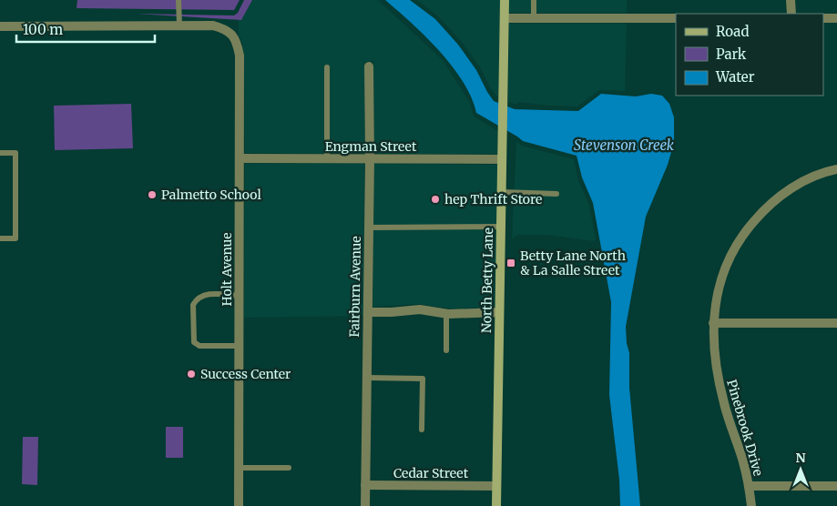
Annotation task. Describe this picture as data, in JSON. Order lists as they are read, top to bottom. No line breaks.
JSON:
{"streets":{"street":["Engman Street","Holt Avenue","North Betty Lane","Fairburn Avenue","Pinebrook Drive","Cedar Street"]},"crossings":[["Engman Street","Holt Avenue"],["Engman Street","North Betty Lane"],["Engman Street","Fairburn Avenue"],["North Betty Lane","Cedar Street"],["Fairburn Avenue","Cedar Street"]],"water":["Stevenson Creek"],"places":{"other":["Palmetto School","hep Thrift Store","Success Center"],"transit":["Betty Lane North & La Salle Street"]},"legend":["Road","Park","Water"],"scale_bar":"100 m","north":"top"}
